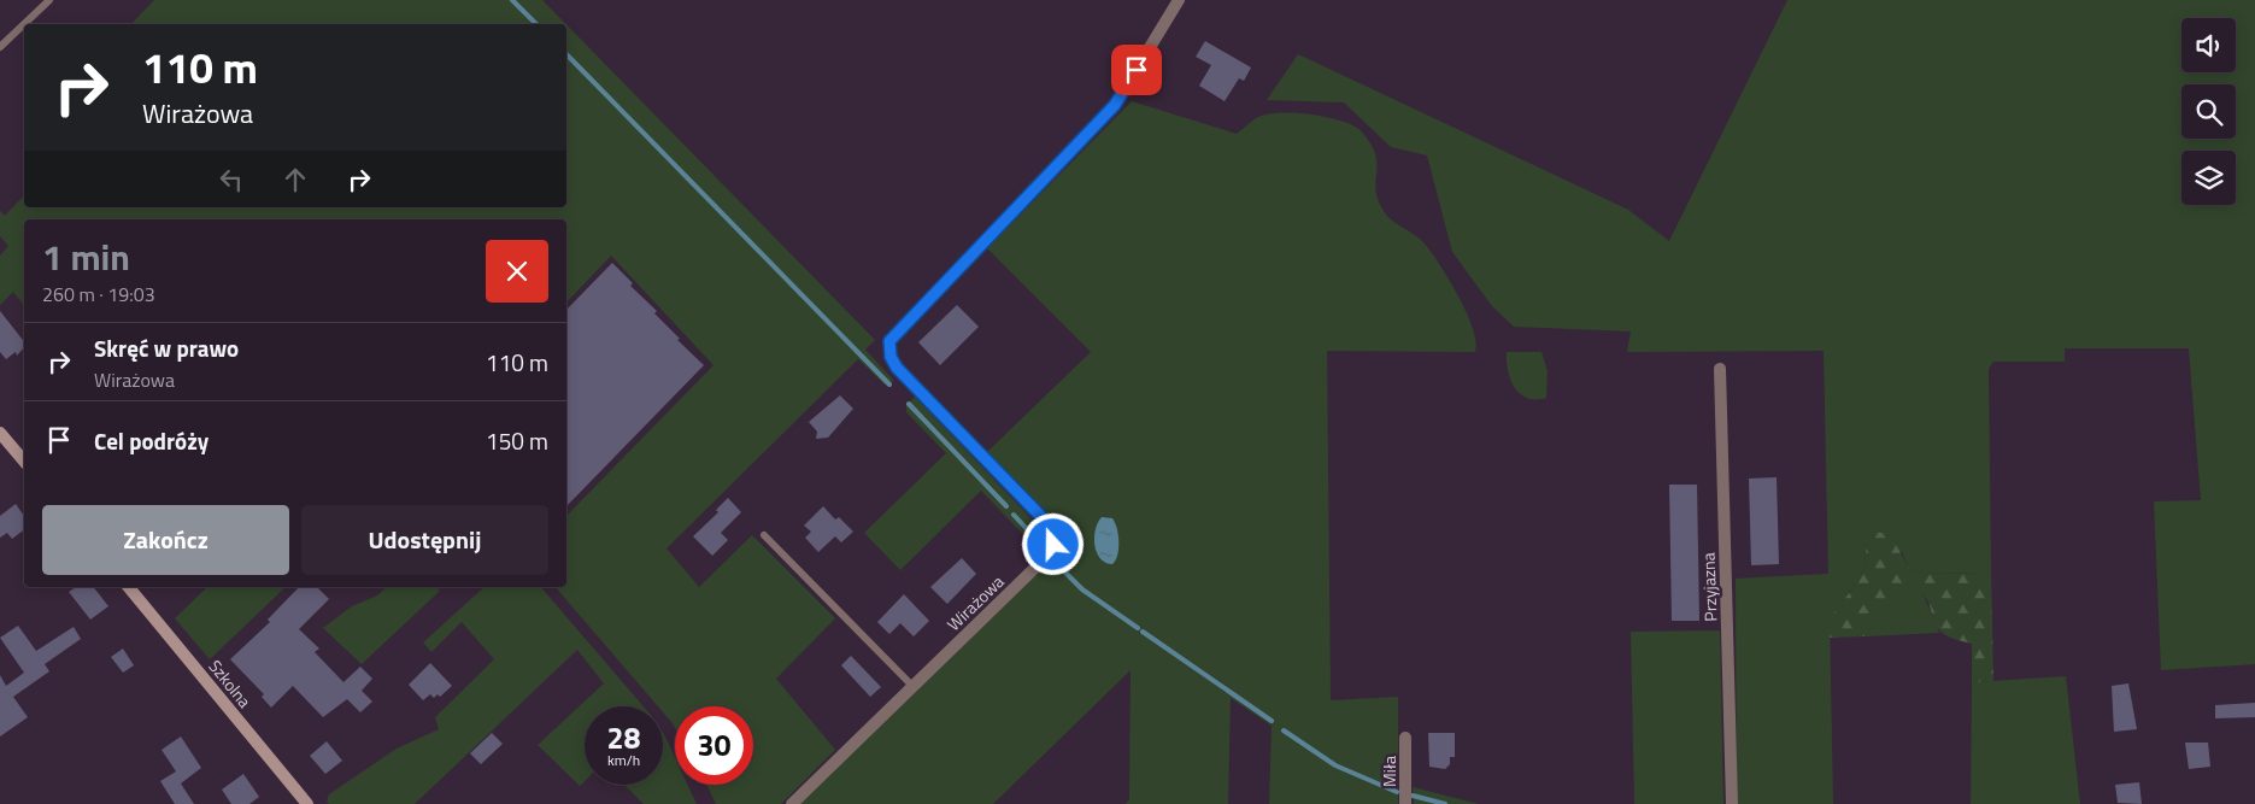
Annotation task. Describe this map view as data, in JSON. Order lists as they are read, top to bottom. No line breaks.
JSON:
{"streets":{"street":["Przyjazna","Wirażowa","Szkolna","Miła"]},"page":{"turn":["110 m","Wirażowa"],"heading":["1 min","260 m · 19:03"],"list":[{"name":"Skręć w prawo","note":"Wirażowa","value":"110 m"},{"name":"Cel podróży","value":"150 m"}],"buttons":["Zakończ","Udostępnij"],"speed":"28 km/h","limit":"30"}}
